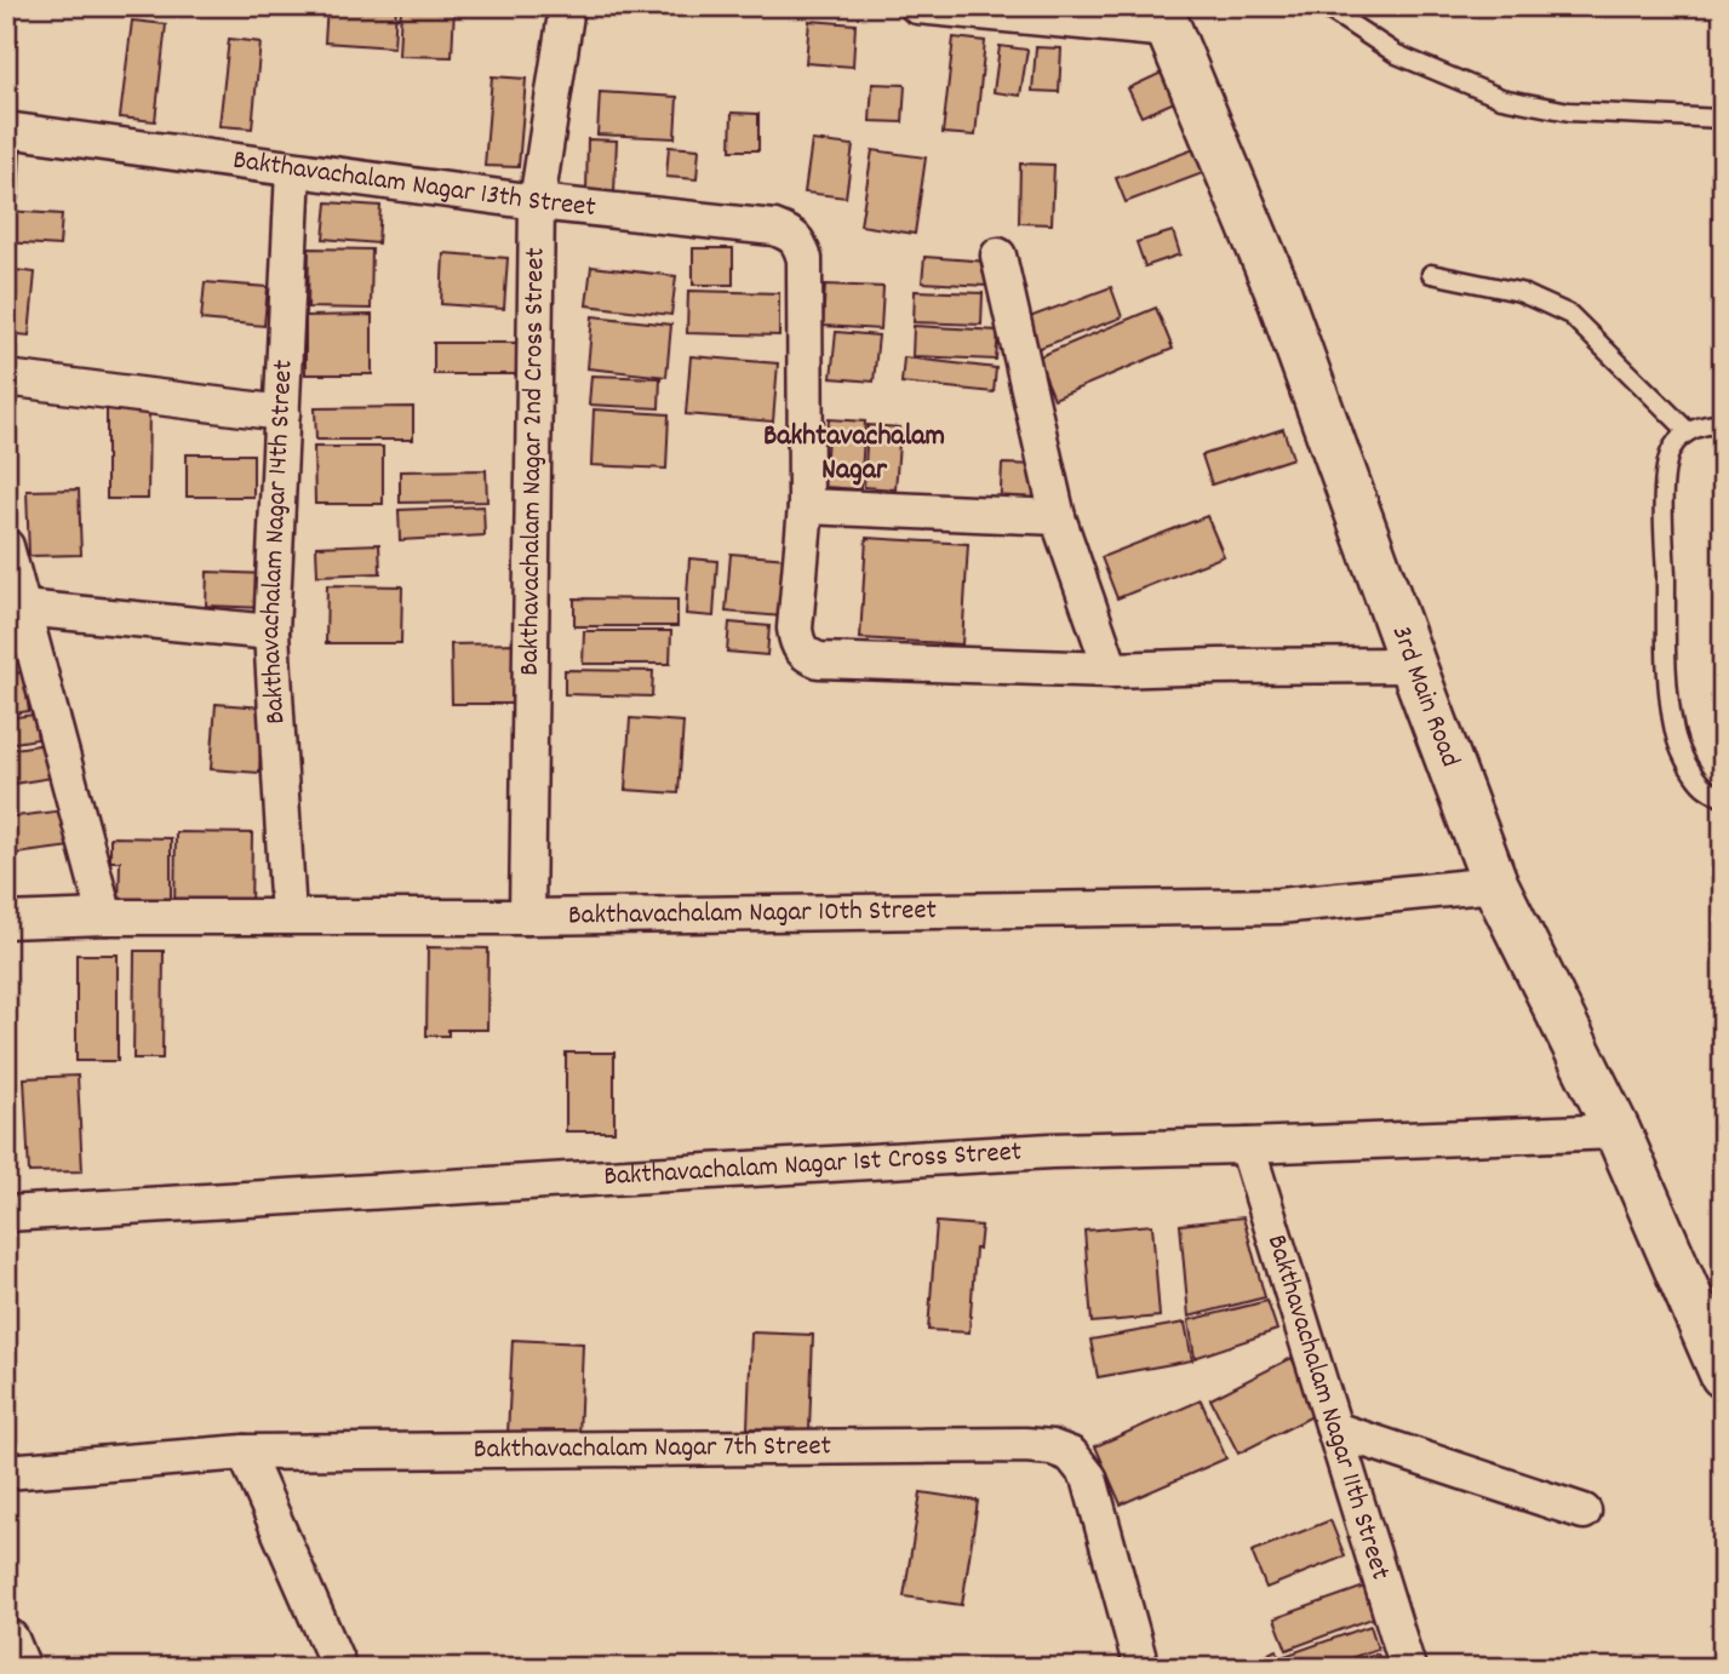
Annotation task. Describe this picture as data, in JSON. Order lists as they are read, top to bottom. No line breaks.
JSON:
{"streets":{"street":["Bakthavachalam Nagar 13th Street","Bakthavachalam Nagar 2nd Cross Street","Bakthavachalam Nagar 14th Street","3rd Main Road","Bakthavachalam Nagar 10th Street","Bakthavachalam Nagar 1st Cross Street","Bakthavachalam Nagar 11th Street","Bakthavachalam Nagar 7th Street"]},"crossings":[["Bakthavachalam Nagar 13th Street","Bakthavachalam Nagar 2nd Cross Street"],["Bakthavachalam Nagar 13th Street","Bakthavachalam Nagar 14th Street"],["Bakthavachalam Nagar 2nd Cross Street","Bakthavachalam Nagar 10th Street"],["Bakthavachalam Nagar 14th Street","Bakthavachalam Nagar 10th Street"],["3rd Main Road","Bakthavachalam Nagar 10th Street"],["3rd Main Road","Bakthavachalam Nagar 1st Cross Street"],["Bakthavachalam Nagar 1st Cross Street","Bakthavachalam Nagar 11th Street"]],"districts":["Bakhtavachalam Nagar"]}
